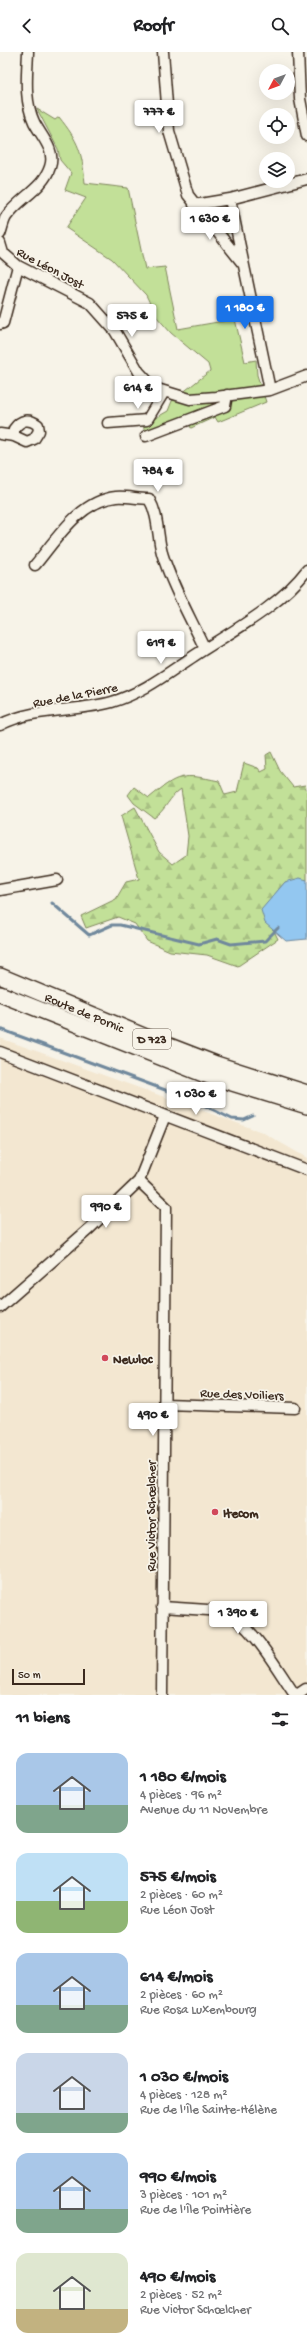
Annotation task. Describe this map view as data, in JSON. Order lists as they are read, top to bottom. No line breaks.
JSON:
{"streets":{"highway":["Route de Pornic","D 723"],"street":["Rue Léon Jost","Rue de la Pierre","Rue des Voiliers","Rue Victor Schœlcher"]},"crossings":[["Rue des Voiliers","Rue Victor Schœlcher"]],"places":["Newloc","Itecom"],"scale_bar":"50 m","north":"bottom left","page":{"header":"Roofr","price":["777 €","1 630 €","1 180 €","575 €","614 €","784 €","619 €","1 030 €","990 €","490 €","1 390 €"],"scale":"50 m","heading":"11 biens","list":[{"name":"1 180 €/mois","note":"4 pièces · 96 m² · Avenue du 11 Novembre"},{"name":"575 €/mois","note":"2 pièces · 60 m² · Rue Léon Jost"},{"name":"614 €/mois","note":"2 pièces · 60 m² · Rue Rosa Luxembourg"},{"name":"1 030 €/mois","note":"4 pièces · 128 m² · Rue de l'Île Sainte-Hélène"},{"name":"990 €/mois","note":"3 pièces · 101 m² · Rue de l'Île Pointière"},{"name":"490 €/mois","note":"2 pièces · 52 m² · Rue Victor Schœlcher"}]}}
